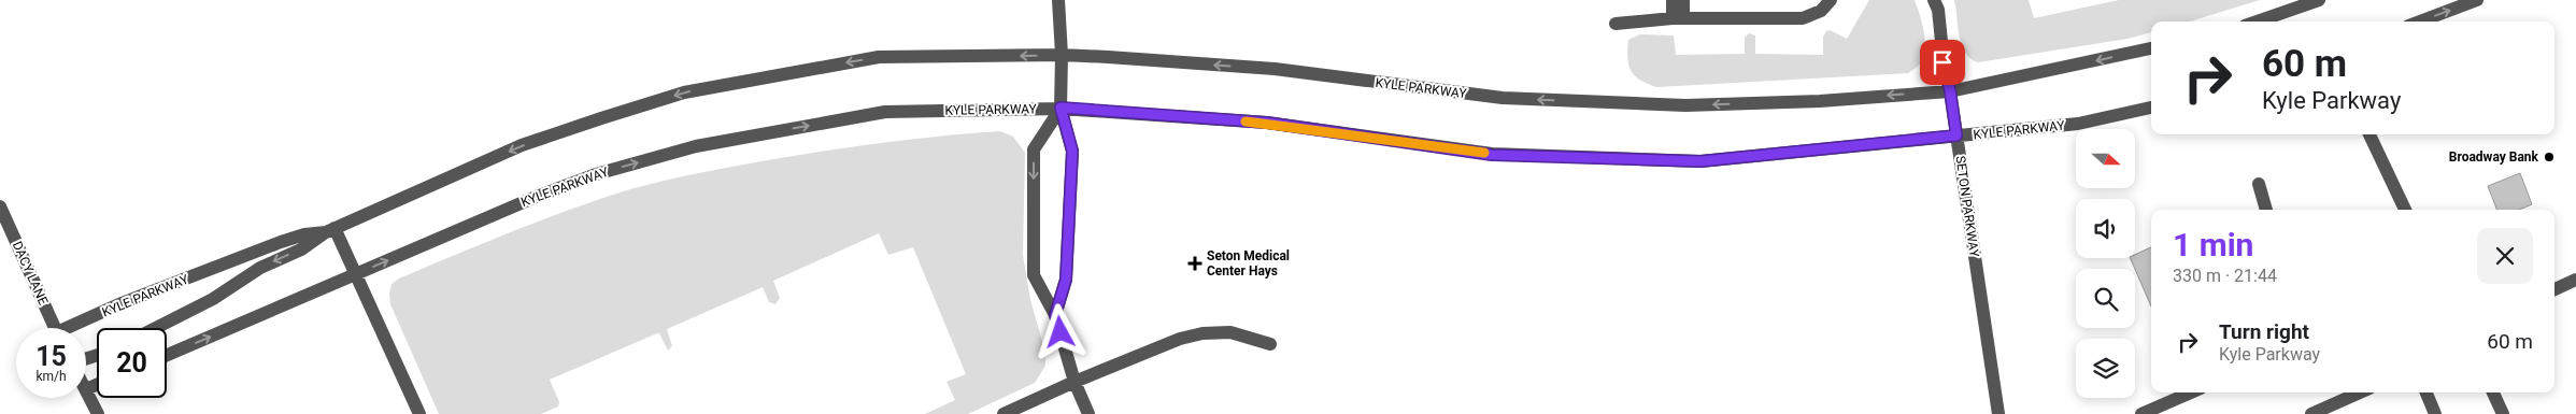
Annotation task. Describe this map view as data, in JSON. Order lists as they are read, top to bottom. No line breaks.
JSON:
{"streets":{"street":["KYLE PARKWAY","SETON PARKWAY","DACY LANE"]},"crossings":[["KYLE PARKWAY","SETON PARKWAY"]],"places":{"other":["Broadway Bank"],"health":["Seton Medical Center Hays"]},"north":"right","page":{"turn":["60 m","Kyle Parkway"],"heading":["1 min","330 m · 21:44"],"list":[{"name":"Turn right","note":"Kyle Parkway","value":"60 m"}],"speed":"15 km/h","limit":"20"}}
